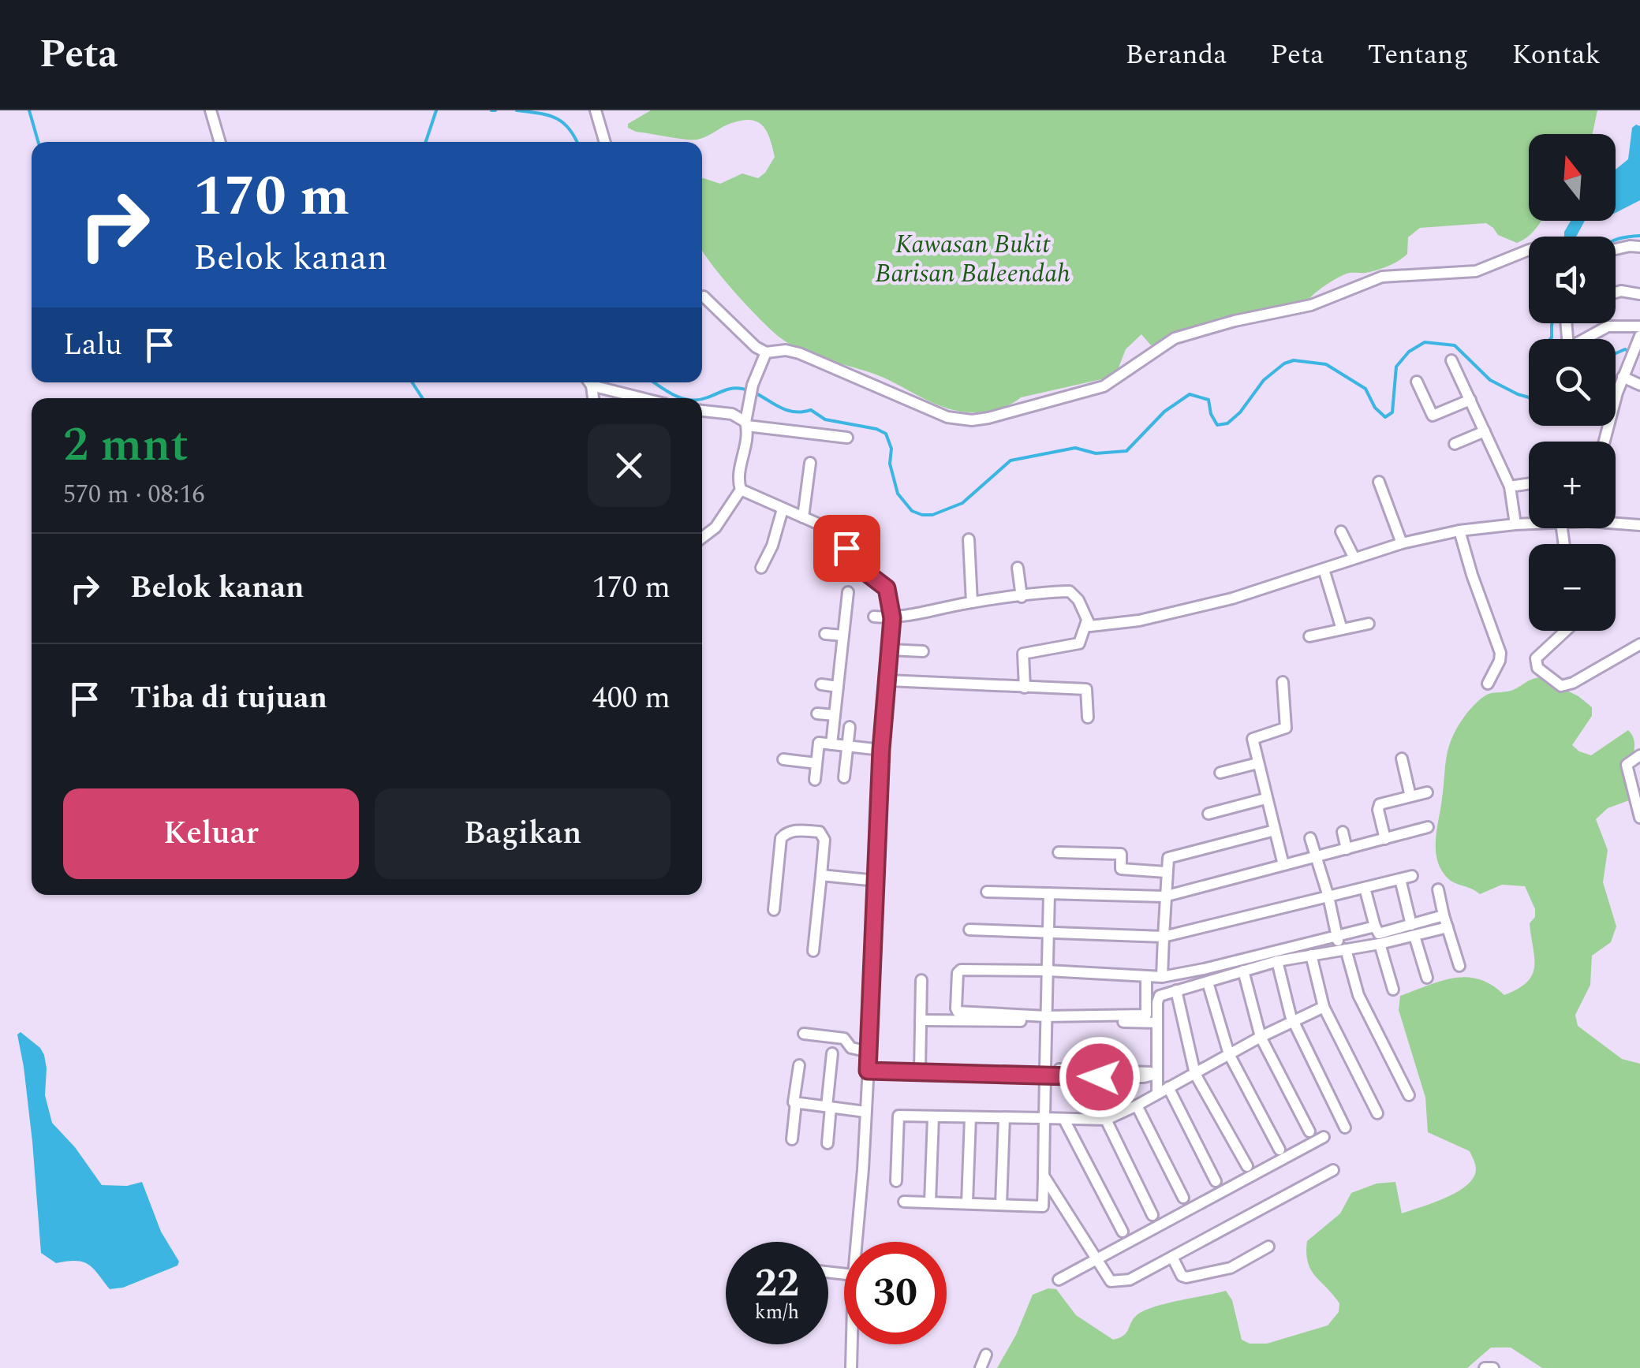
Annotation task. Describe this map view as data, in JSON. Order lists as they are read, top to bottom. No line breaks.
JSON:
{"parks":["Kawasan Bukit Barisan Baleendah"],"north":"top","page":{"header":"Peta","nav":["Beranda","Peta","Tentang","Kontak"],"map_buttons":["+","−"],"turn":["170 m","Belok kanan"],"then":"Lalu","heading":["2 mnt","570 m · 08:16"],"list":[{"name":"Belok kanan","value":"170 m"},{"name":"Tiba di tujuan","value":"400 m"}],"buttons":["Keluar","Bagikan"],"speed":"22 km/h","limit":"30"}}
